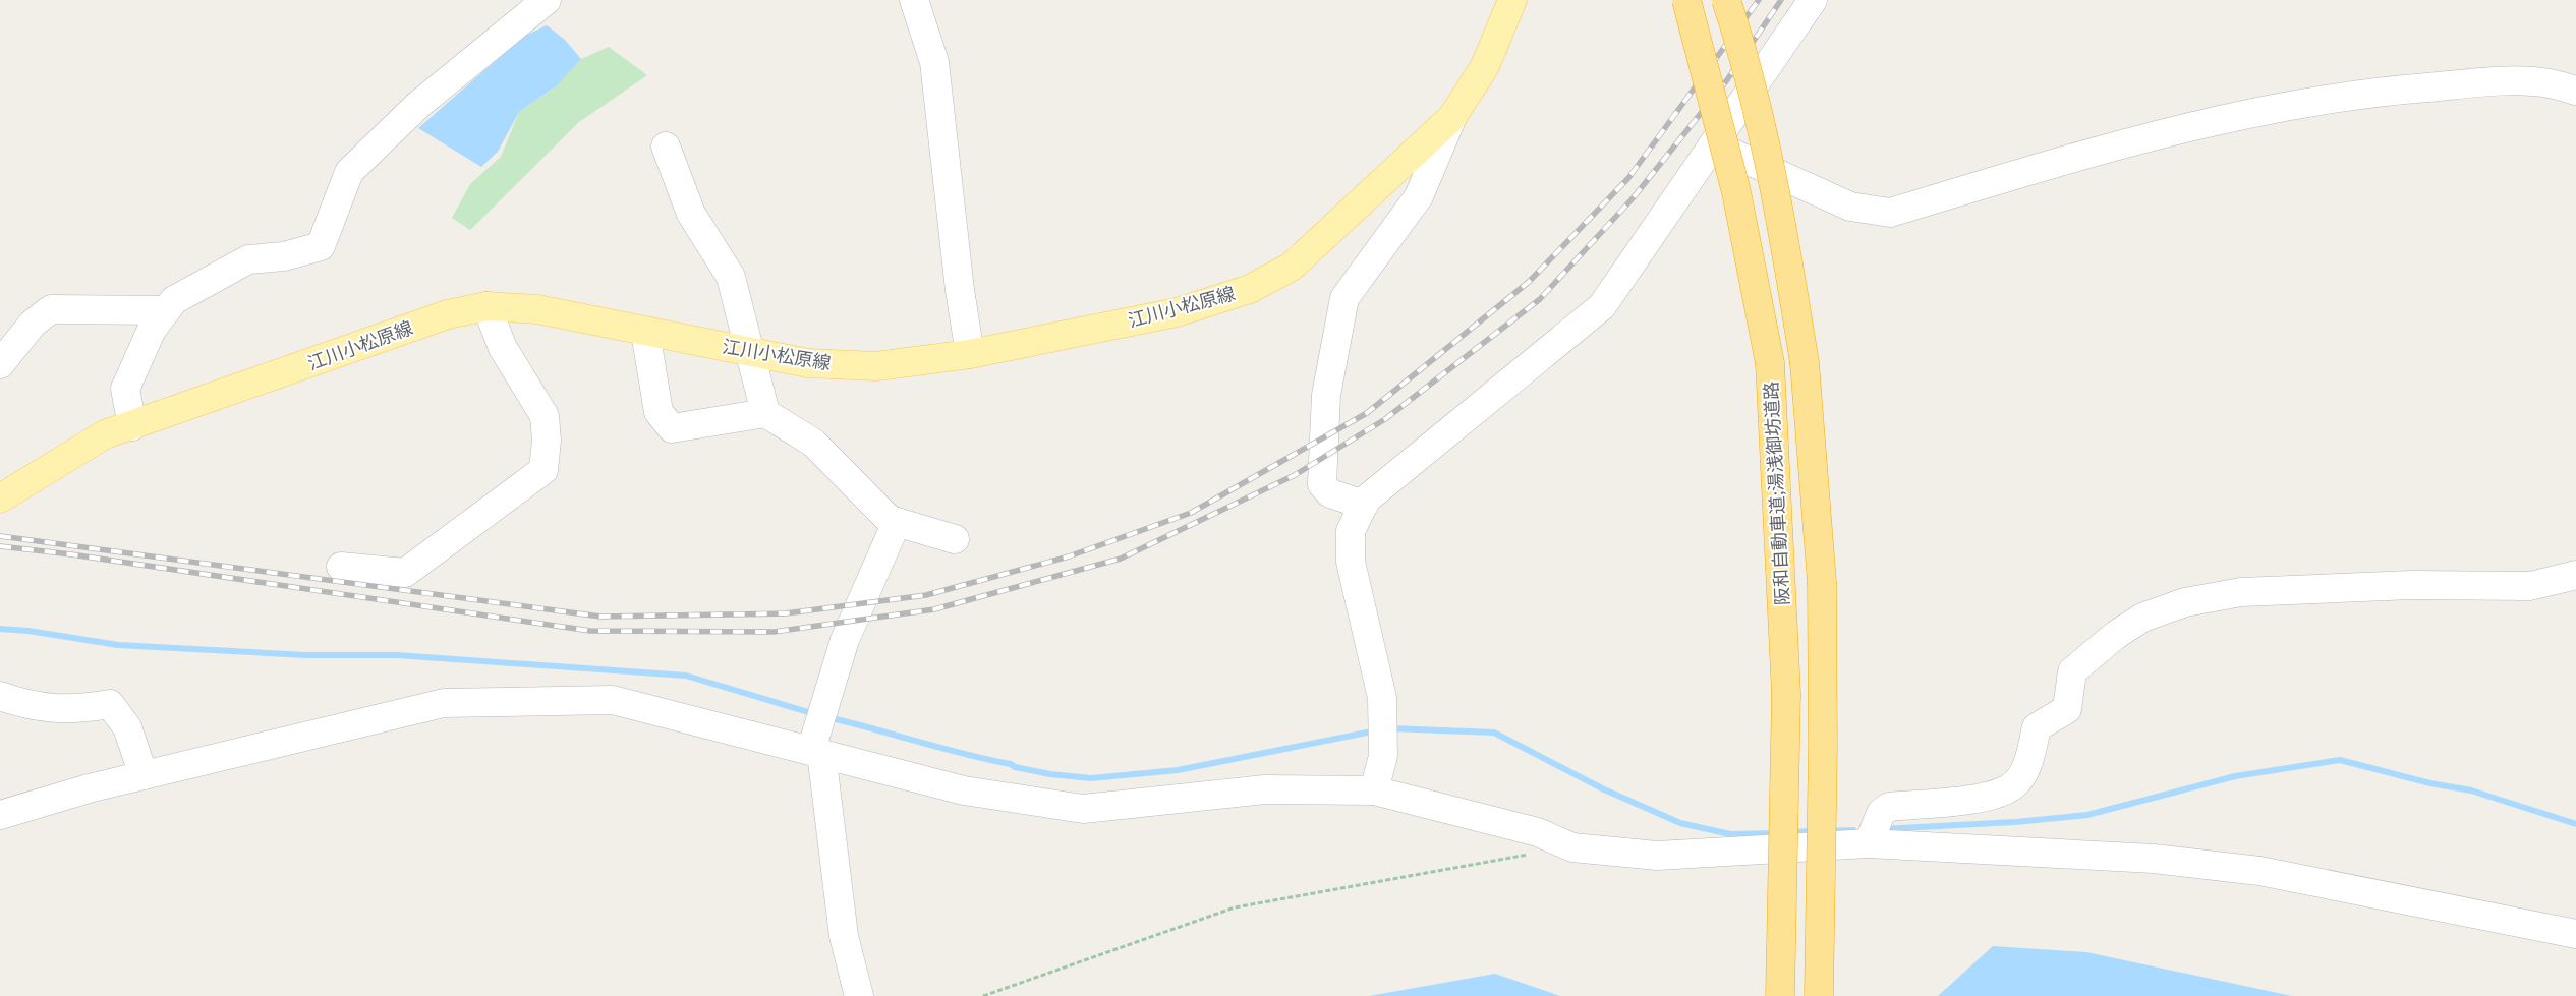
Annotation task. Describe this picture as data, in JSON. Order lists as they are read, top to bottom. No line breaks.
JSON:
{"streets":{"highway":["阪和自動車道;湯浅御坊道路"],"main road":["江川小松原線"]}}
